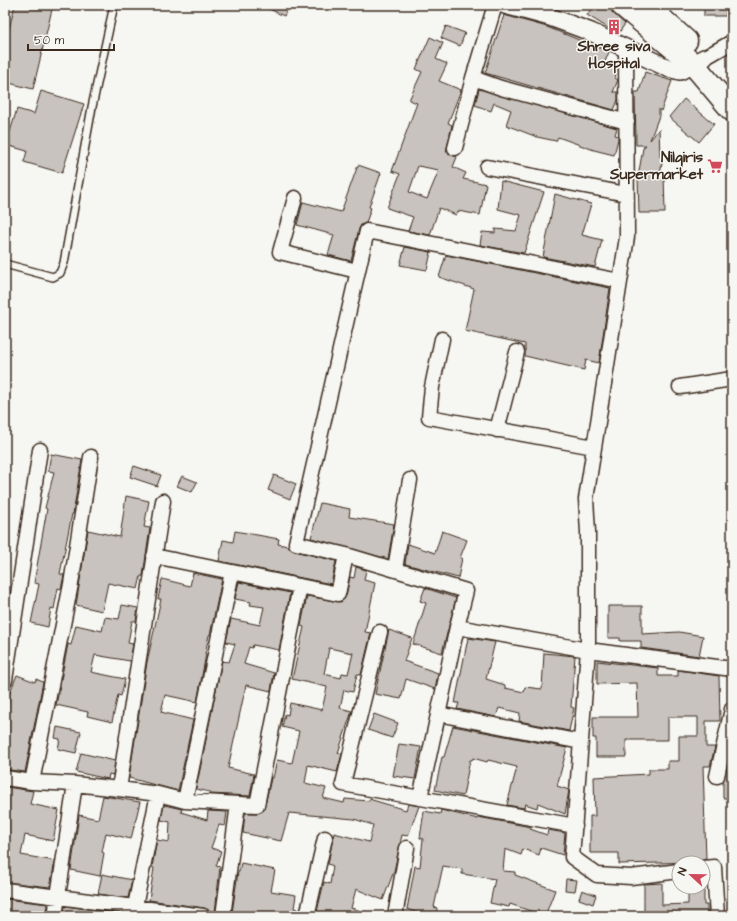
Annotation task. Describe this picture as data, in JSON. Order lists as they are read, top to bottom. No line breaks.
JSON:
{"places":{"building":["Shree siva Hospital"],"supermarket":["Nilgiris Supermarket"]},"scale_bar":"50 m","north":"left"}
